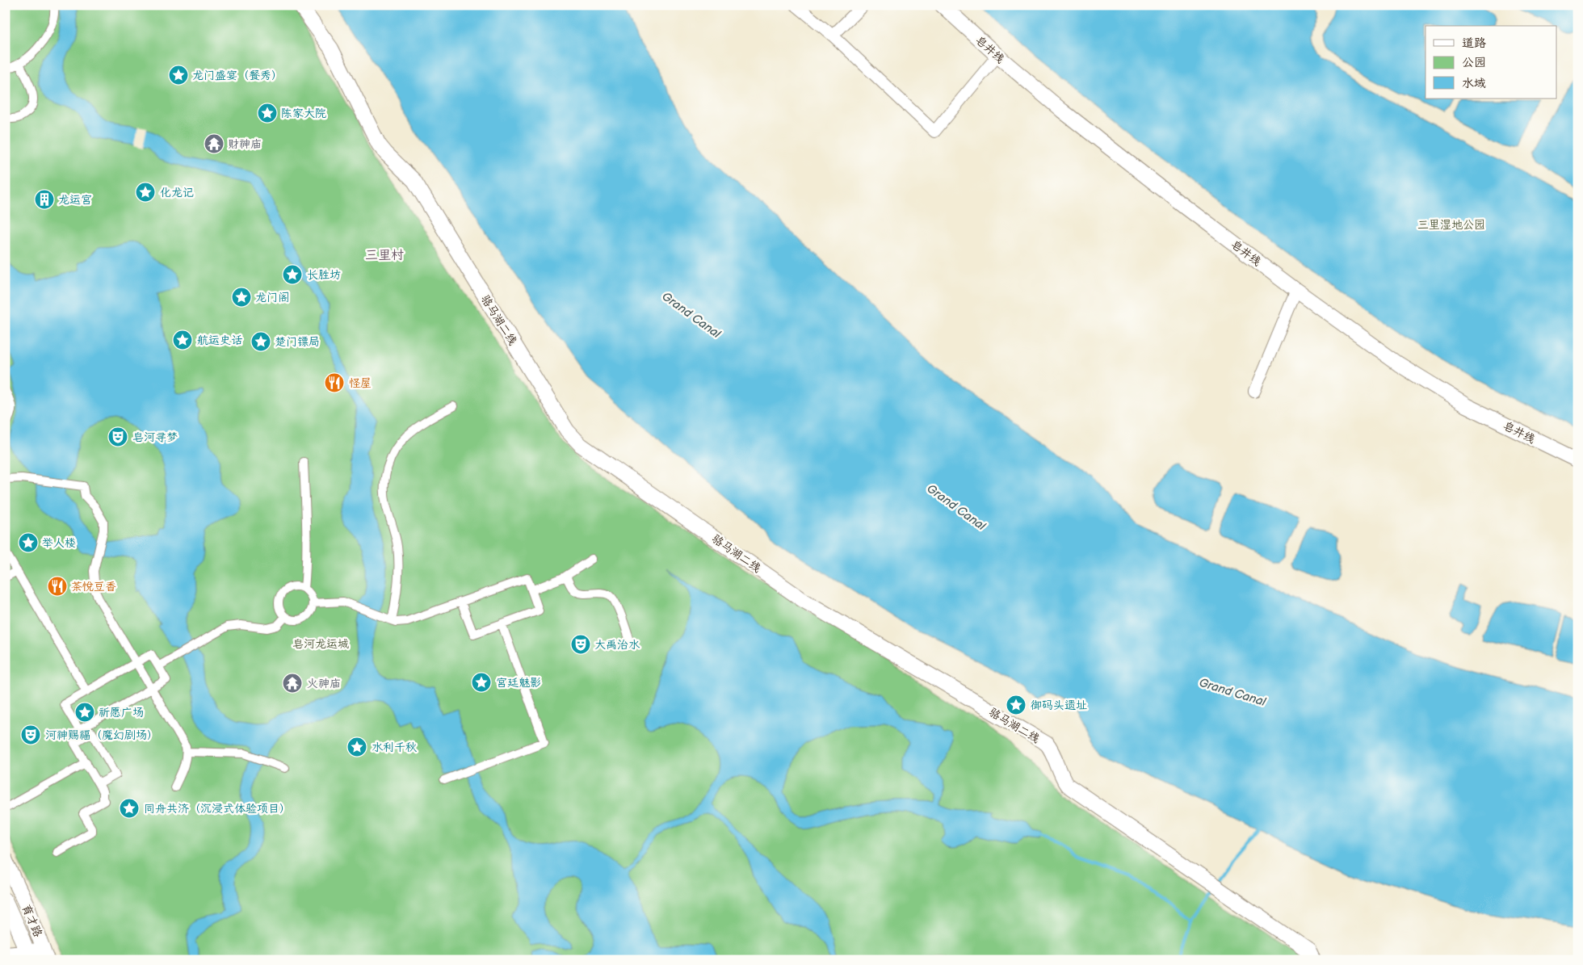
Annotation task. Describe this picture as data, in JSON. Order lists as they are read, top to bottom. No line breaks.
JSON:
{"streets":{"street":["皂井线","骆马湖二线","育才路"]},"districts":["三里村"],"water":["Grand Canal"],"parks":["三里湿地公园","皂河龙运城"],"places":{"place":["龙门盛宴（餐秀）","陈家大院","化龙记","长胜坊","龙门阁","航运史话","楚门镖局","举人楼","宫廷魅影","御码头遗址","祈愿广场","水利千秋","同舟共济（沉浸式体验项目）"],"temple":["财神庙","火神庙"],"building":["龙运宫"],"restaurant":["怪屋","茶悦豆香"],"theatre":["皂河寻梦","大禹治水","河神赐福（魔幻剧场）"]},"legend":["道路","公园","水域"]}
